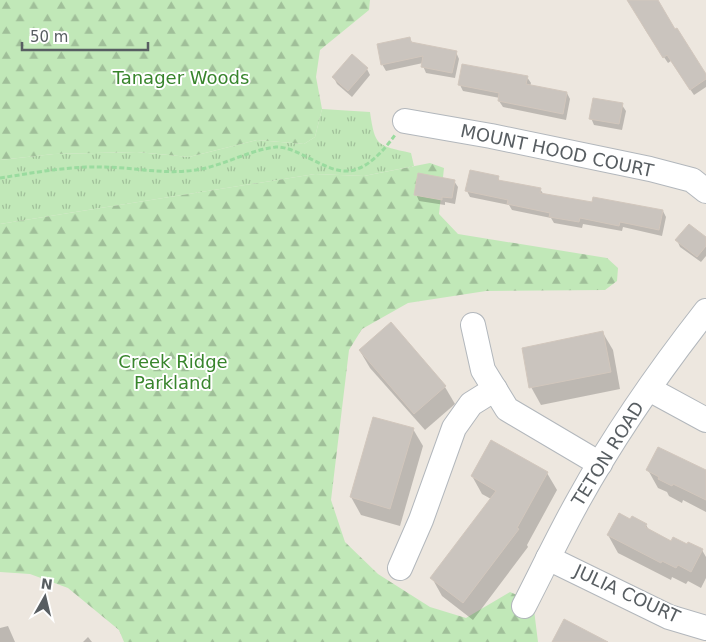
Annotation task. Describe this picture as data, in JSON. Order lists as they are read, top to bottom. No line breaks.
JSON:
{"streets":{"street":["MOUNT HOOD COURT","TETON ROAD","JULIA COURT"]},"crossings":[["TETON ROAD","JULIA COURT"]],"parks":["Tanager Woods","Creek Ridge Parkland"],"scale_bar":"50 m","north":"top"}
